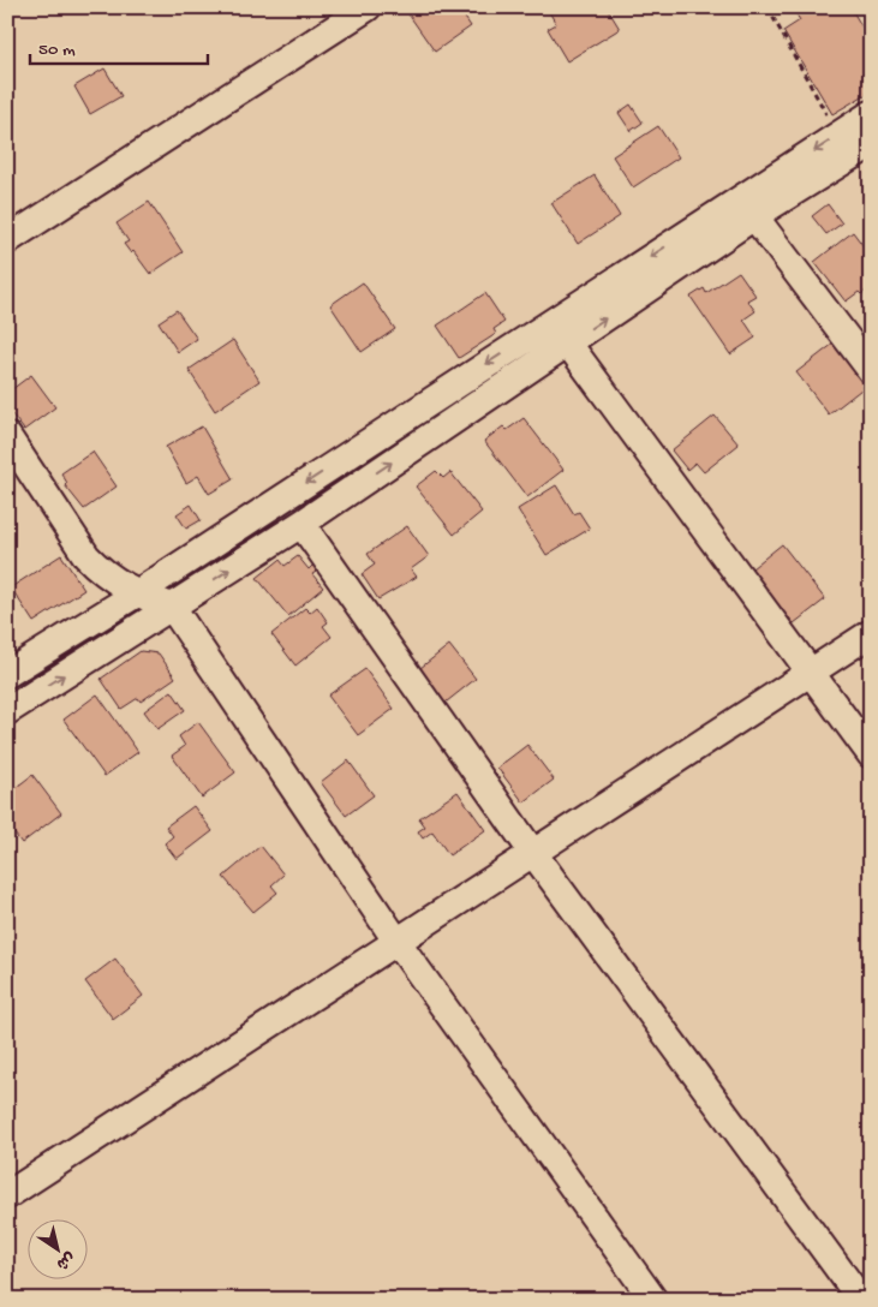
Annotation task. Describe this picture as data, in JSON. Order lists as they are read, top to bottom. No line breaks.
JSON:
{"scale_bar":"50 m","north":"bottom right"}
